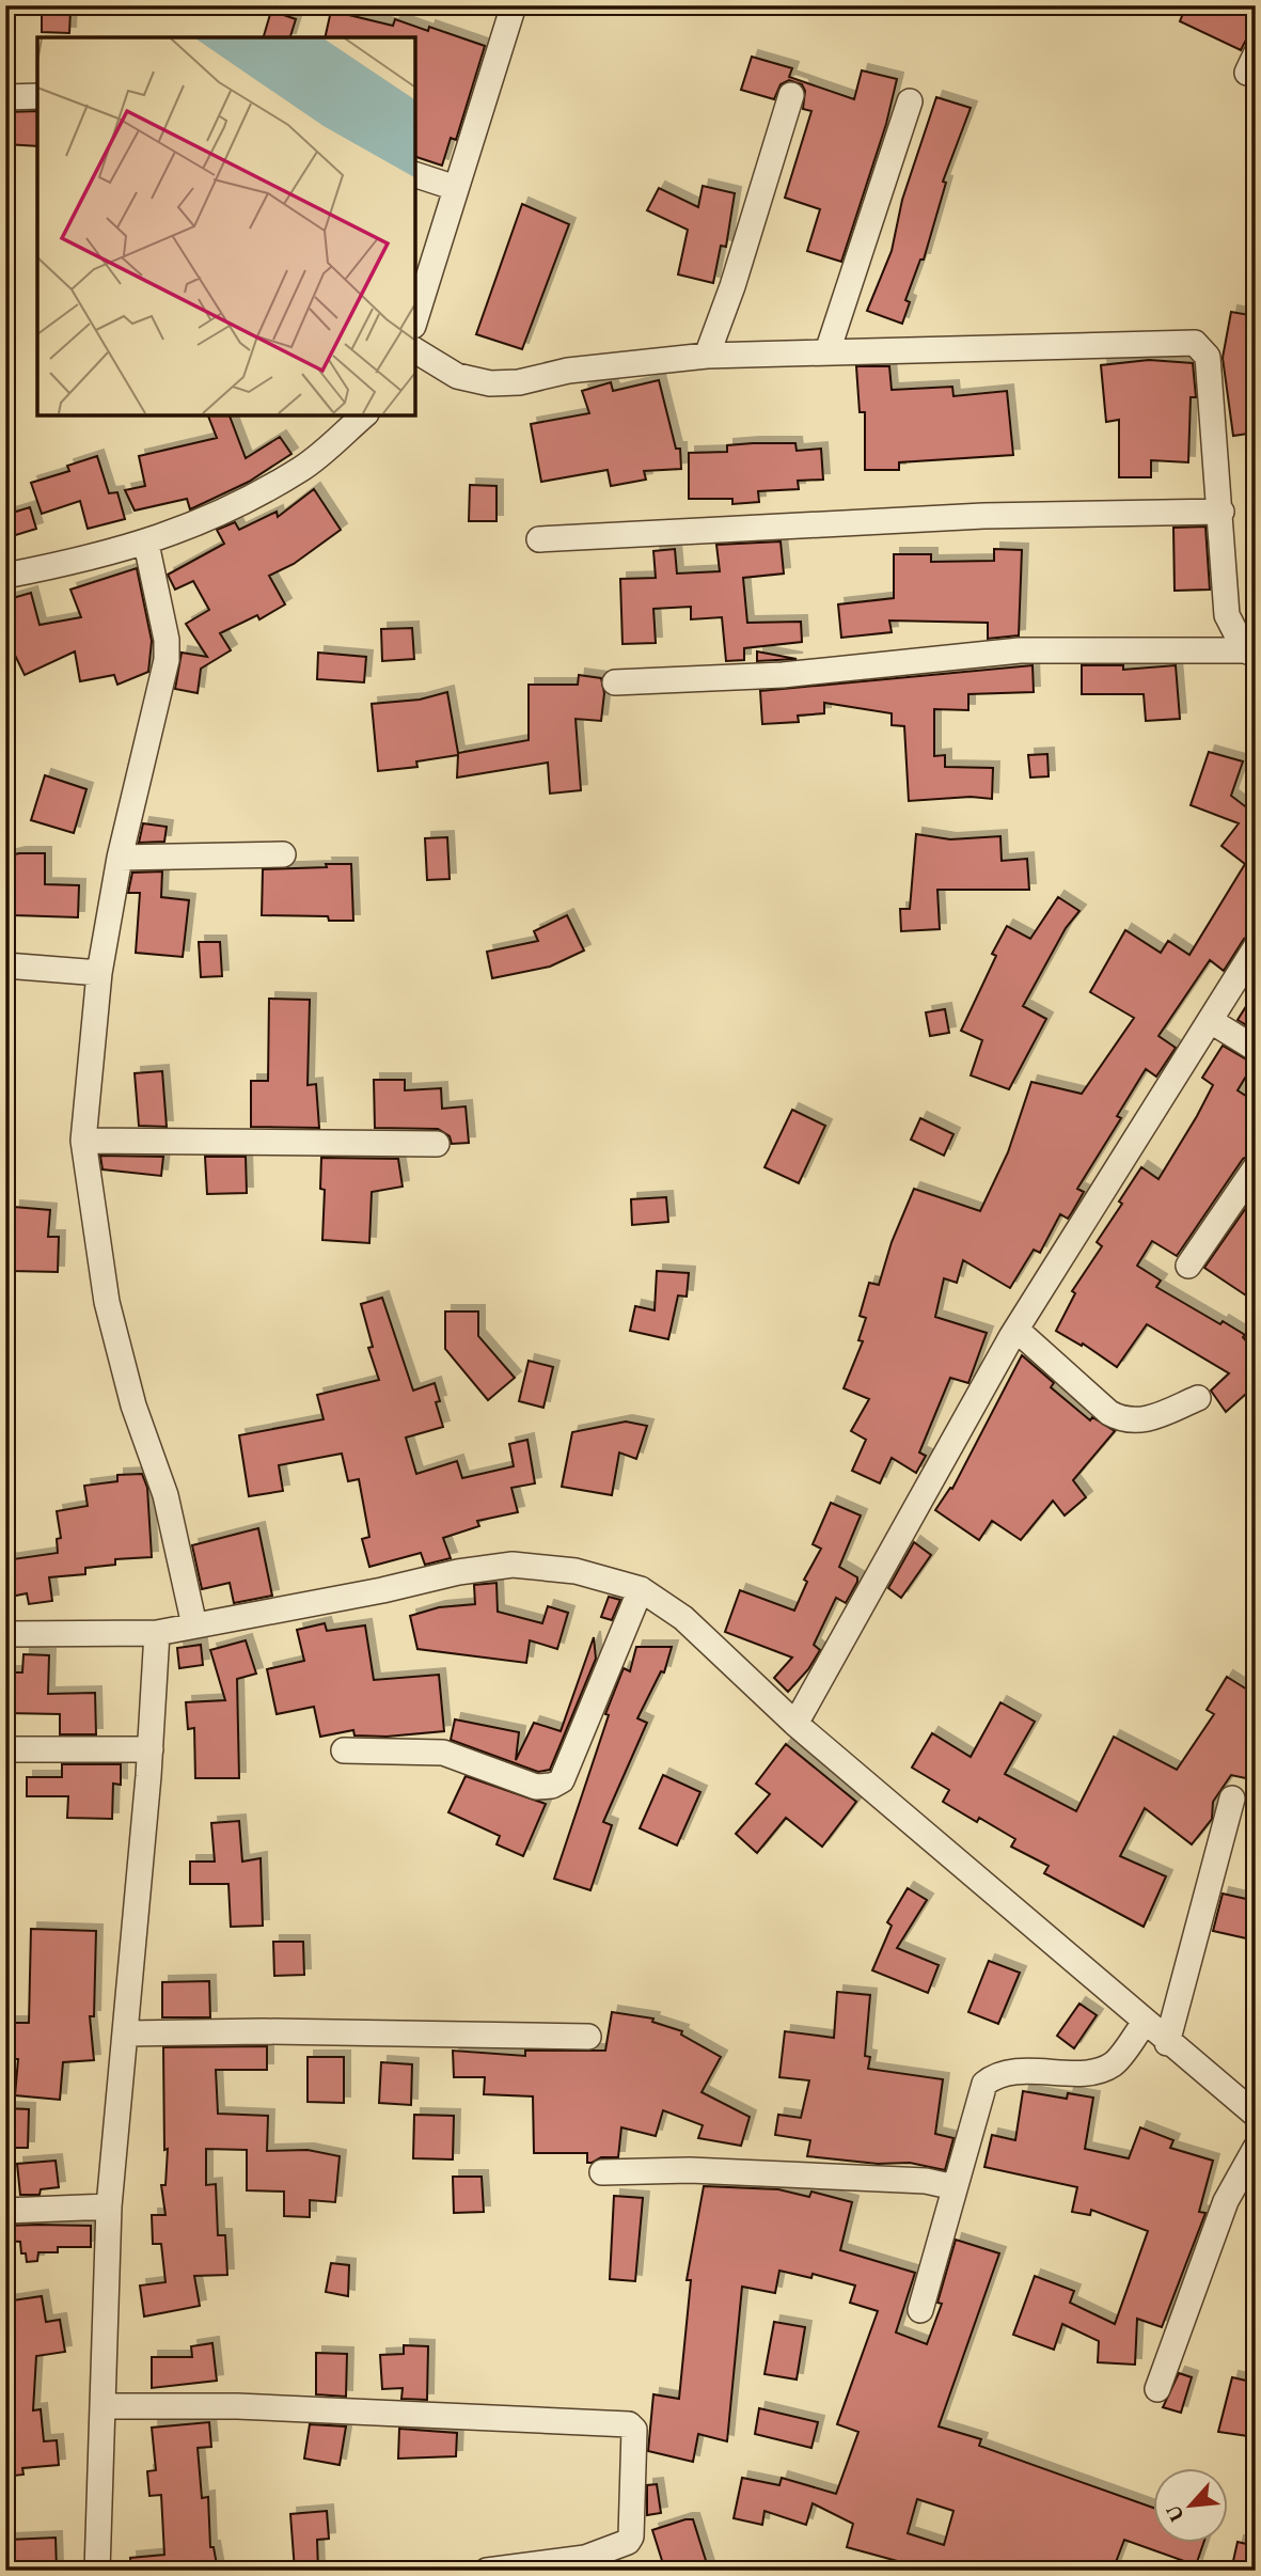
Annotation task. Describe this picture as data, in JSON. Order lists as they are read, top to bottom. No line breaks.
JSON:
{"north":"bottom left"}
